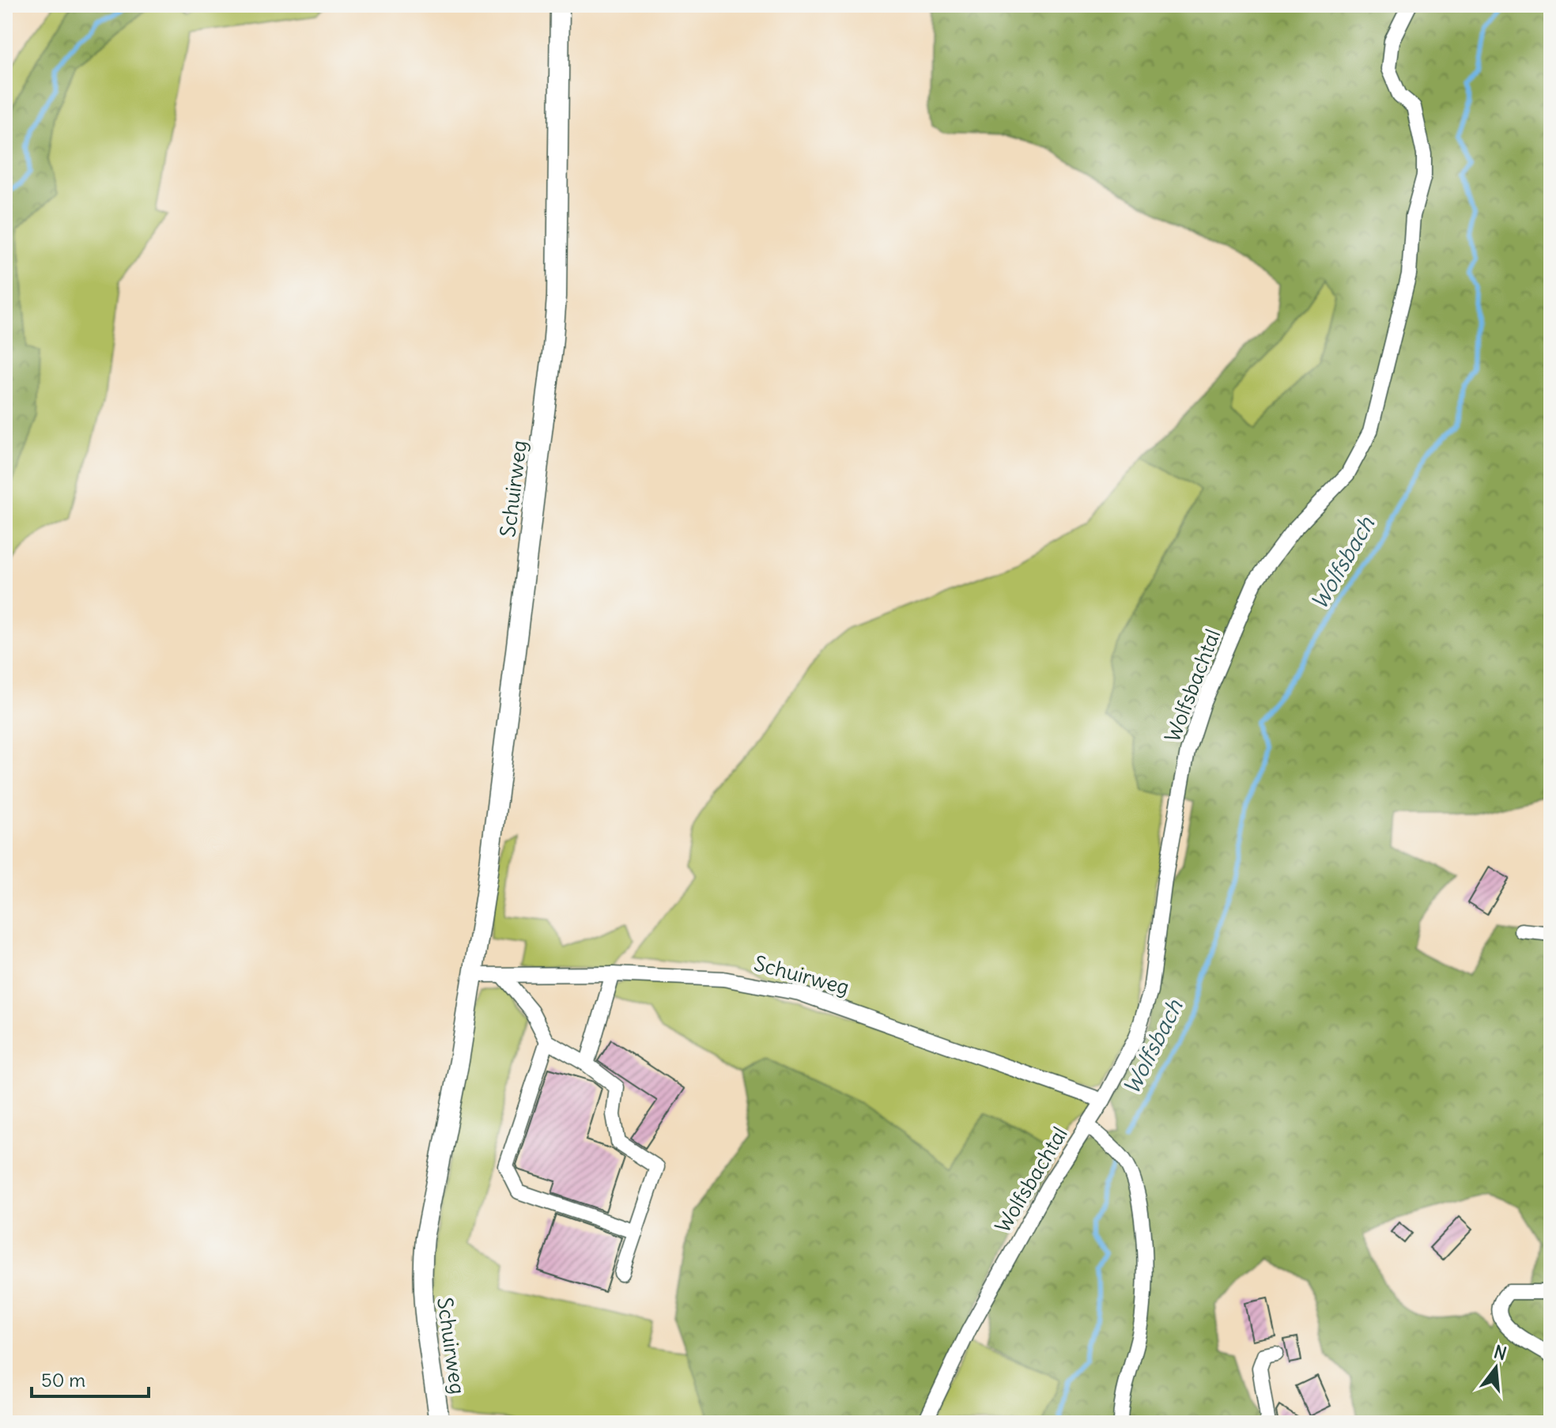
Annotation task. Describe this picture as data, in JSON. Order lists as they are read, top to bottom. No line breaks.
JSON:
{"streets":{"main road":["Schuirweg"],"street":["Wolfsbachtal"]},"crossings":[["Schuirweg","Wolfsbachtal"]],"water":["Wolfsbach"],"scale_bar":"50 m","north":"top"}
